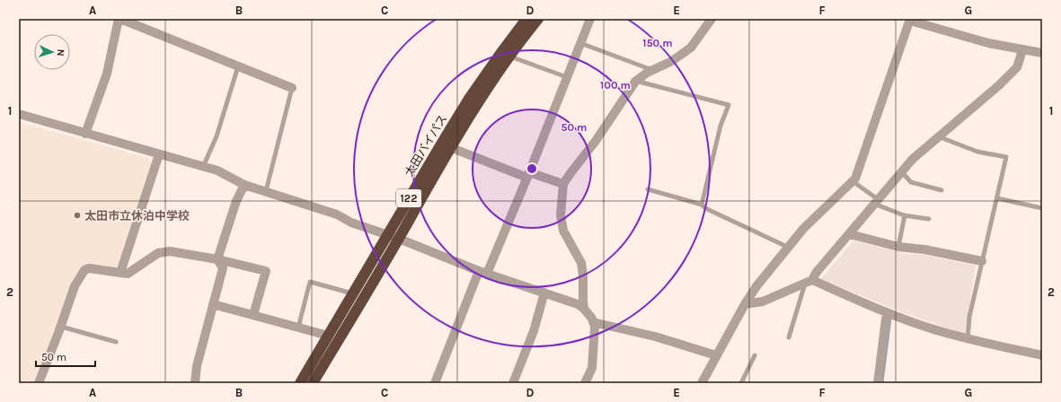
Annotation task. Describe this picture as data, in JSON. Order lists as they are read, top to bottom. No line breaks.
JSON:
{"streets":{"highway":["太田バイパス","122"]},"places":["太田市立休泊中学校"],"scale_bar":"50 m","north":"right","grid":{"columns":["A","B","C","D","E","F","G"],"rows":["1","2"]},"rings":["150 m","100 m","50 m"]}
